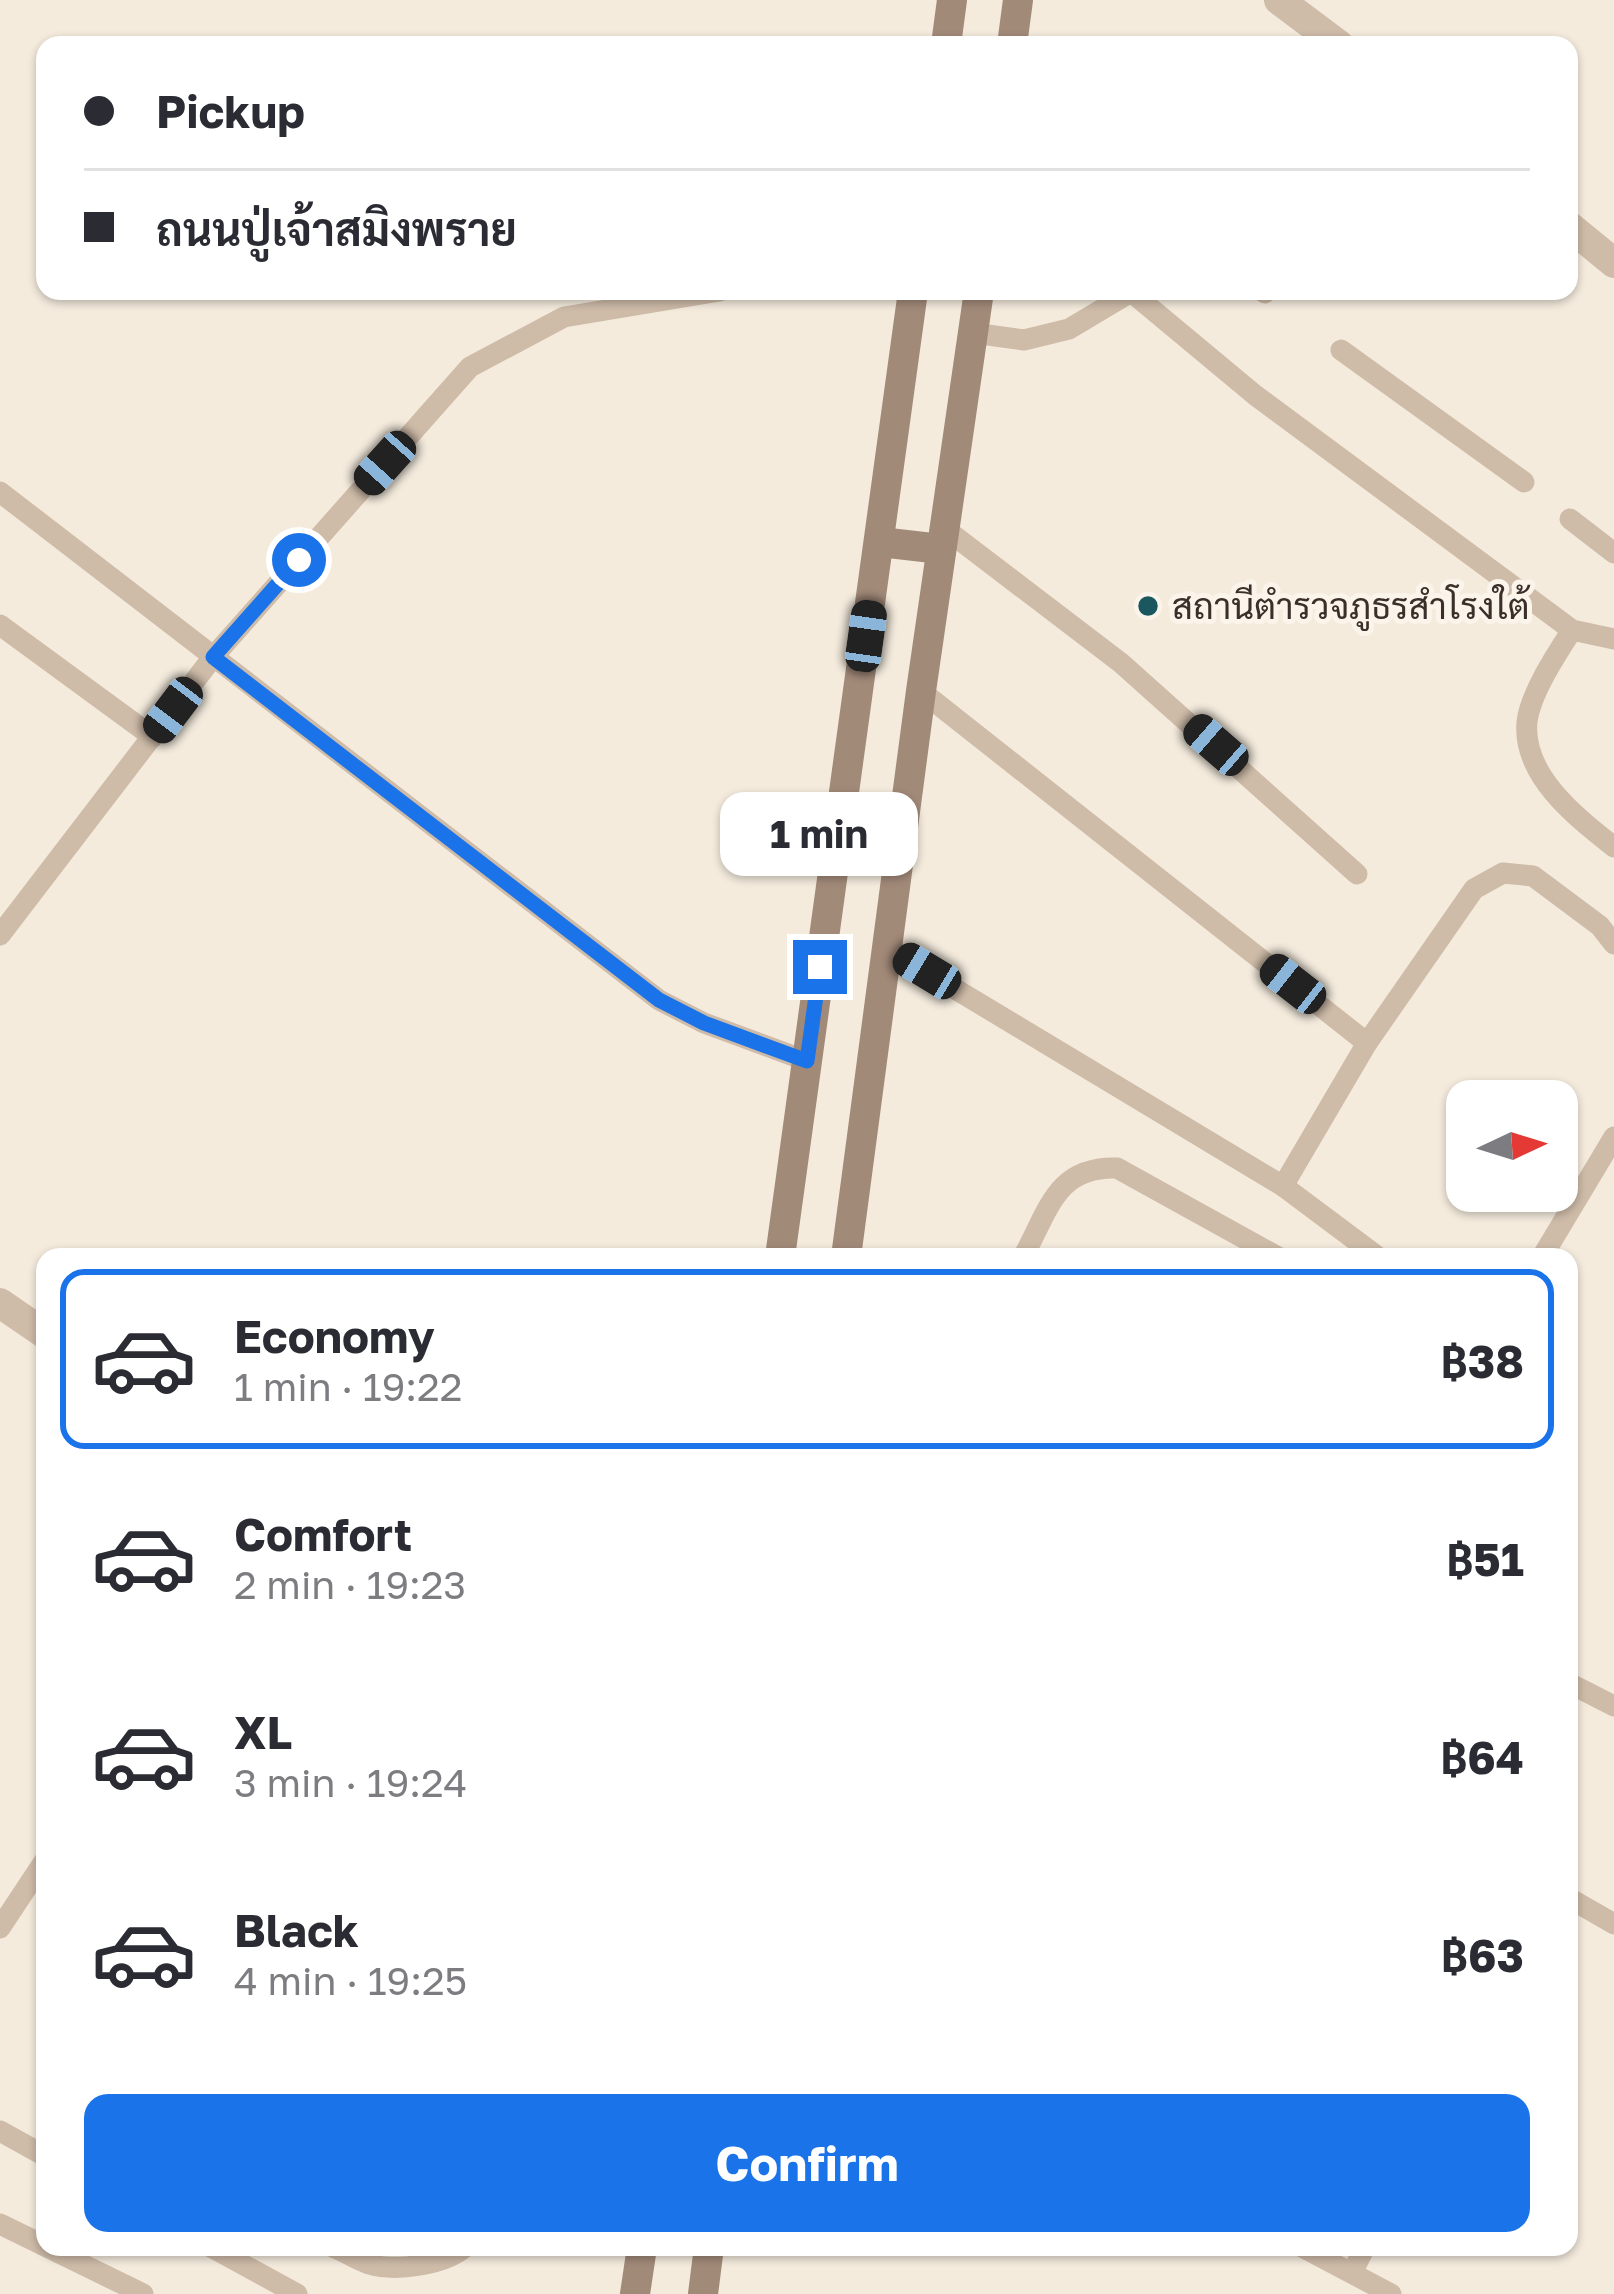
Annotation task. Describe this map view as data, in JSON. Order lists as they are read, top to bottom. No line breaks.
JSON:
{"places":["สถานีตำรวจภูธรสำโรงใต้"],"north":"right","page":{"banner":["Pickup","ถนนปู่เจ้าสมิงพราย"],"bubble":"1 min","list":[{"name":"Economy","note":"1 min · 19:22","value":"฿38"},{"name":"Comfort","note":"2 min · 19:23","value":"฿51"},{"name":"XL","note":"3 min · 19:24","value":"฿64"},{"name":"Black","note":"4 min · 19:25","value":"฿63"}],"buttons":"Confirm"}}
